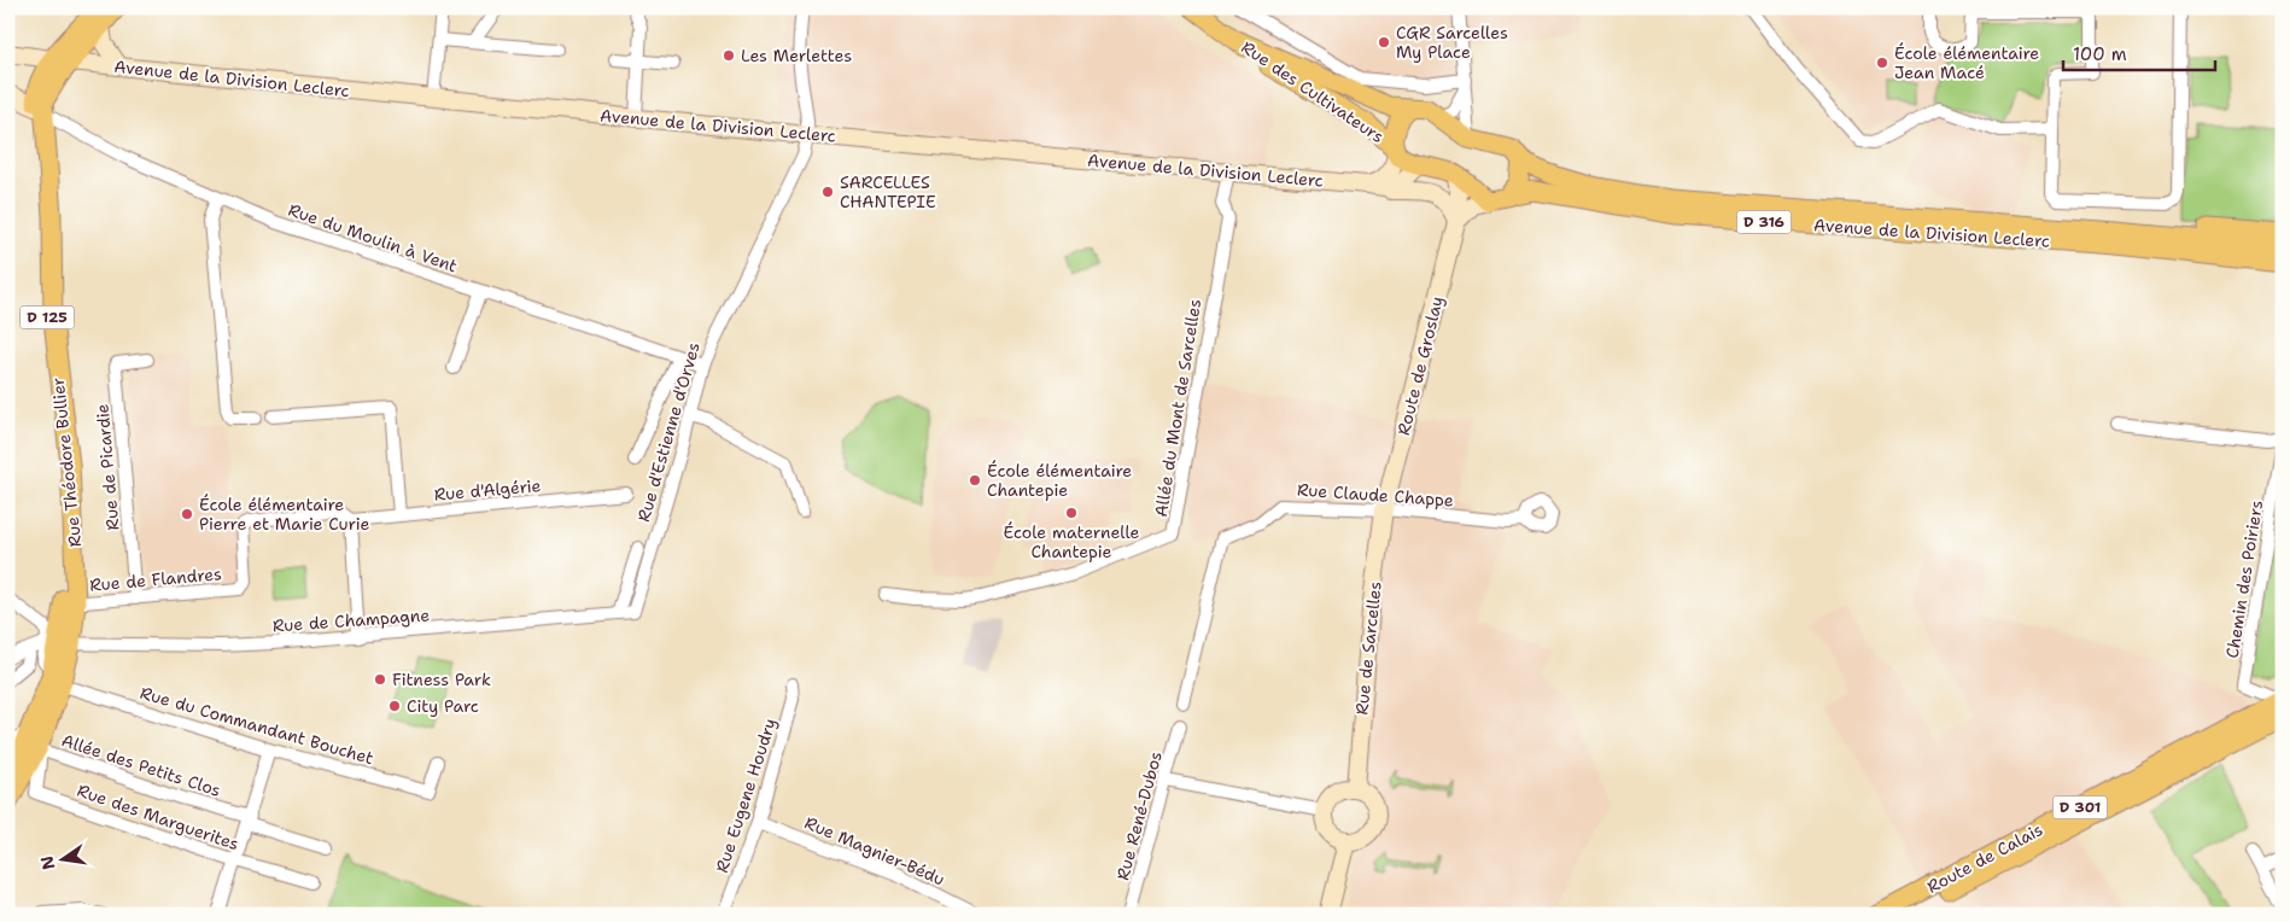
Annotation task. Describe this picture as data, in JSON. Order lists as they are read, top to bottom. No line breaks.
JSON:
{"streets":{"main road":["Avenue de la Division Leclerc","Rue des Cultivateurs","D 316","D 125","Route de Groslay","Rue Théodore Bullier","Rue de Sarcelles","D 301","Route de Calais"],"street":["Rue du Moulin à Vent","Allée du Mont de Sarcelles","Rue d'Estienne d'Orves","Rue de Picardie","Rue d'Algérie","Rue Claude Chappe","Rue de Flandres","Chemin des Poiriers","Rue de Champagne","Rue du Commandant Bouchet","Allée des Petits Clos","Rue Eugene Houdry","Rue René-Dubos","Rue des Marguerites","Rue Magnier-Bédu"]},"crossings":[["Avenue de la Division Leclerc","Rue des Cultivateurs"],["Avenue de la Division Leclerc","D 125"],["Avenue de la Division Leclerc","Allée du Mont de Sarcelles"],["Avenue de la Division Leclerc","Rue d'Estienne d'Orves"],["Rue des Cultivateurs","Route de Groslay"],["Rue du Moulin à Vent","D 125"],["Rue du Moulin à Vent","Rue d'Estienne d'Orves"],["Rue du Moulin à Vent","Rue Théodore Bullier"],["D 125","Rue Théodore Bullier"],["Route de Groslay","Rue Claude Chappe"],["Route de Groslay","Rue de Sarcelles"],["Rue d'Estienne d'Orves","Rue de Champagne"],["Rue Théodore Bullier","Rue de Flandres"],["Rue Théodore Bullier","Rue de Champagne"],["Rue Théodore Bullier","Rue du Commandant Bouchet"],["Rue Théodore Bullier","Allée des Petits Clos"],["Rue Théodore Bullier","Rue des Marguerites"],["Rue de Picardie","Rue de Flandres"],["Rue d'Algérie","Rue de Flandres"],["Rue Claude Chappe","Rue de Sarcelles"],["Chemin des Poiriers","Route de Calais"],["Allée des Petits Clos","Rue des Marguerites"],["Rue Eugene Houdry","Rue Magnier-Bédu"]],"places":["CGR Sarcelles My Place","Les Merlettes","École élémentaire Jean Macé","SARCELLES CHANTEPIE","École élémentaire Chantepie","École maternelle Chantepie","École élémentaire Pierre et Marie Curie","Fitness Park","City Parc"],"scale_bar":"100 m","north":"left"}
